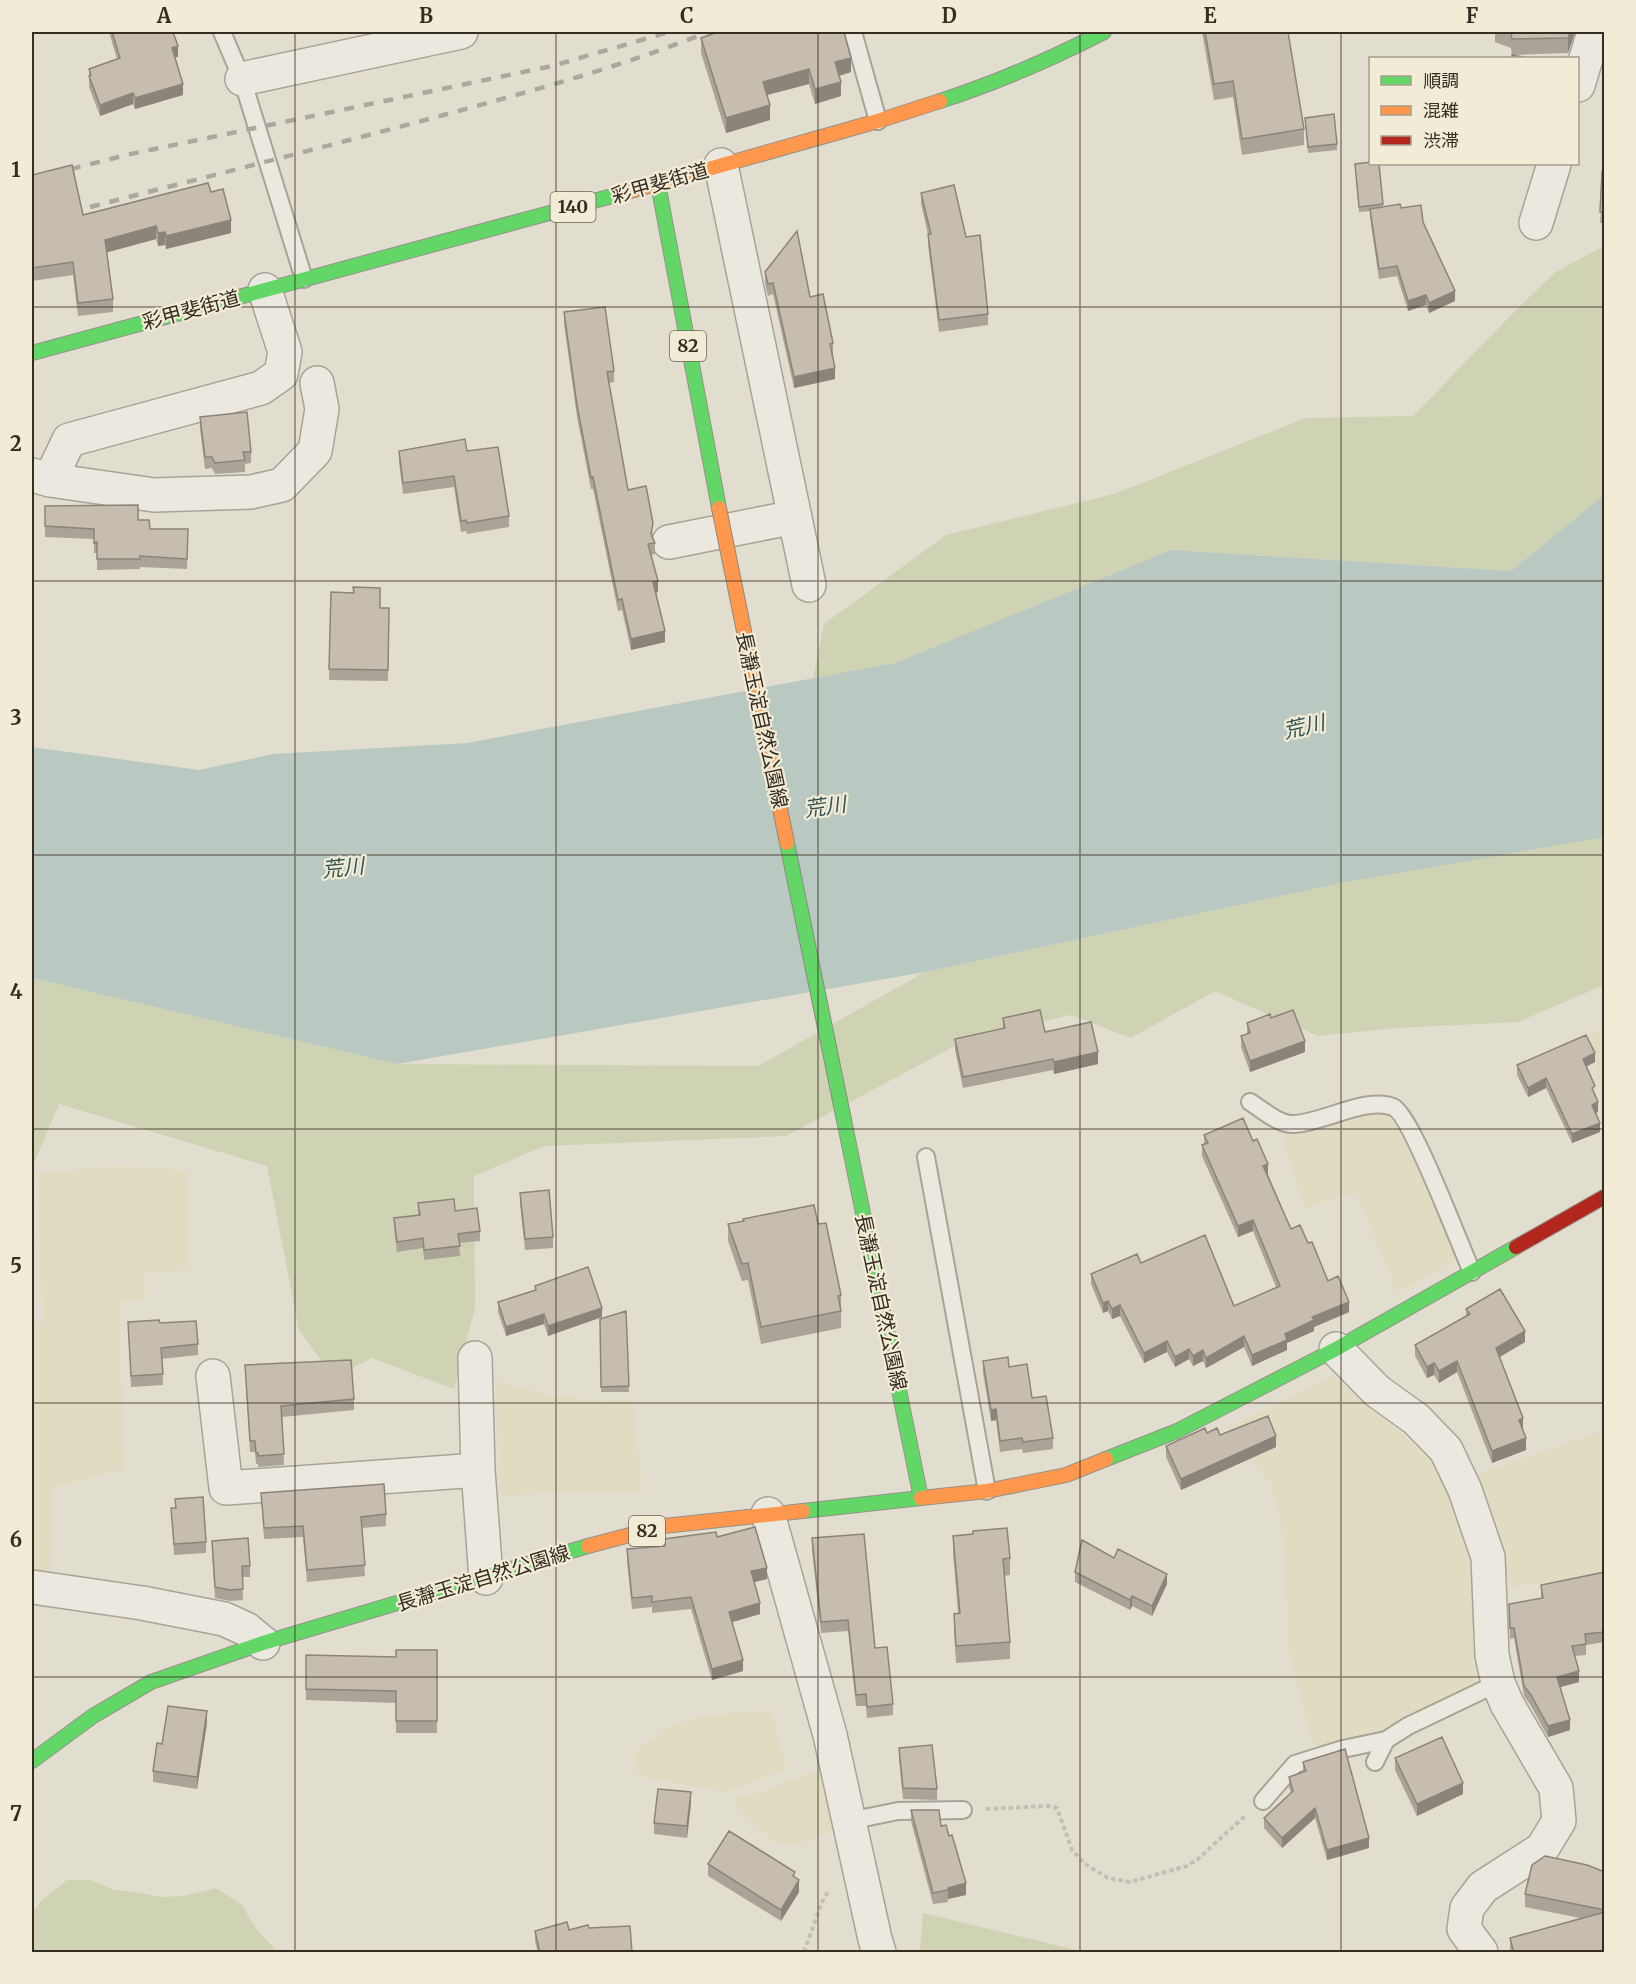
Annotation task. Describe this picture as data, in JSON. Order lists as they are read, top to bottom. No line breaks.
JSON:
{"streets":{"main road":["彩甲斐街道","140","82","長瀞玉淀自然公園線"]},"crossings":[["彩甲斐街道","長瀞玉淀自然公園線"]],"water":["荒川"],"legend":["順調","混雑","渋滞"],"grid":{"columns":["A","B","C","D","E","F"],"rows":["1","2","3","4","5","6","7"]}}
